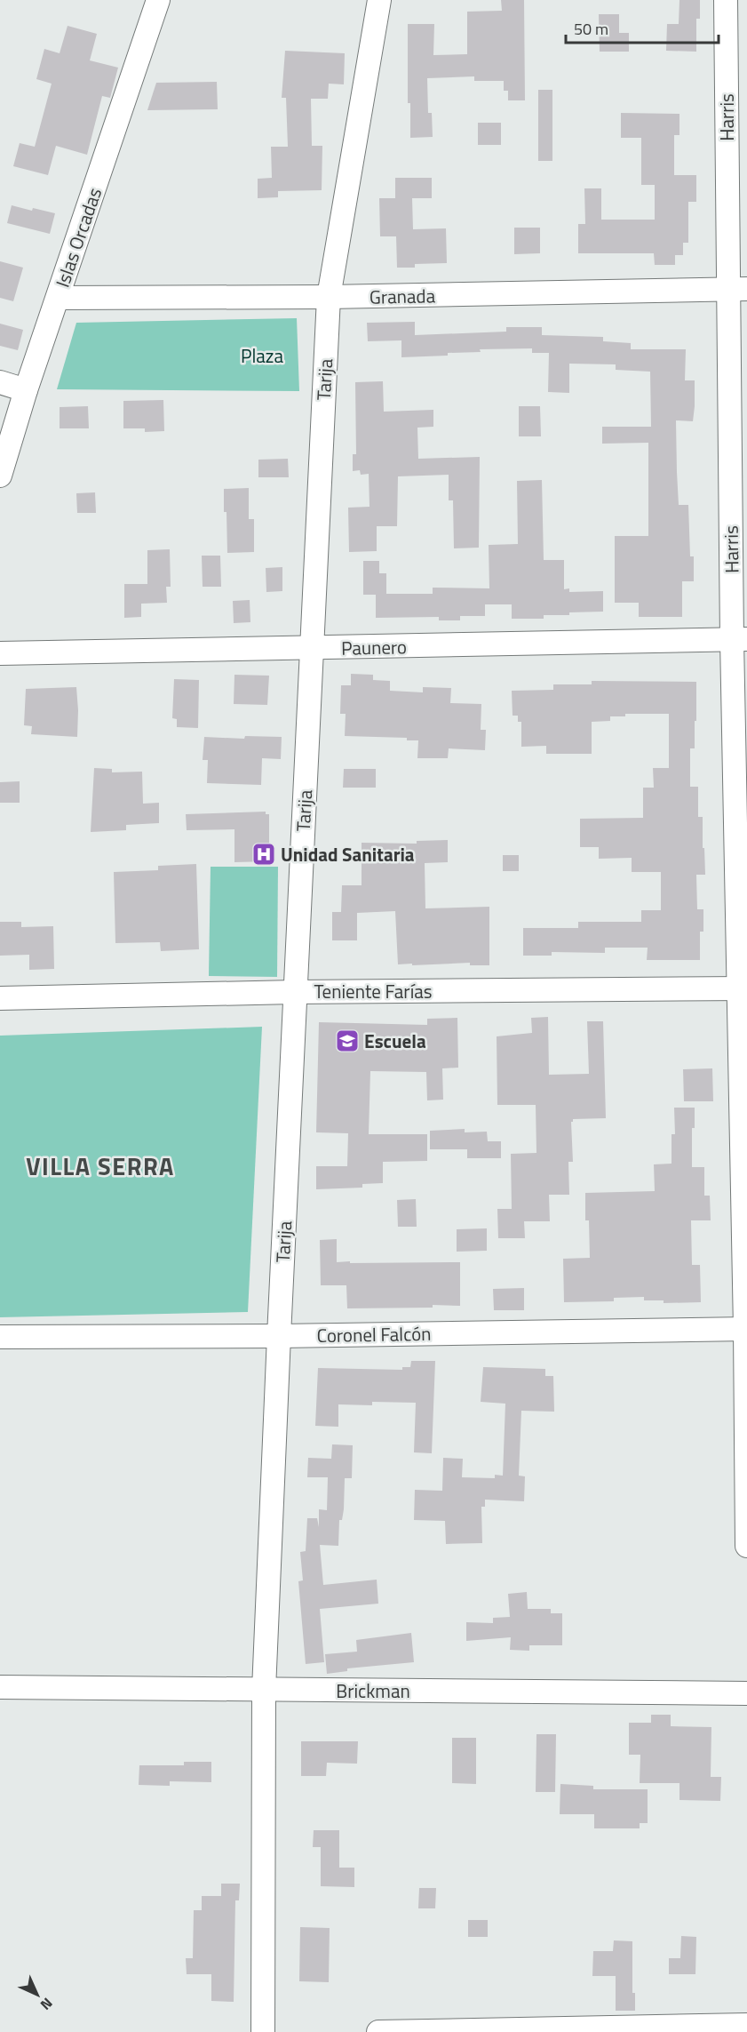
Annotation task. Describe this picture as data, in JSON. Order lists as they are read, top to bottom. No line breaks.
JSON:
{"streets":{"street":["Harris","Islas Orcadas","Granada","Tarija","Paunero","Teniente Farías","Coronel Falcón","Brickman"]},"crossings":[["Harris","Granada"],["Harris","Paunero"],["Harris","Teniente Farías"],["Harris","Coronel Falcón"],["Islas Orcadas","Granada"],["Granada","Tarija"],["Tarija","Paunero"],["Tarija","Teniente Farías"],["Tarija","Coronel Falcón"],["Tarija","Brickman"]],"districts":["VILLA SERRA"],"parks":["Plaza"],"places":{"hospital":["Unidad Sanitaria"],"school or university":["Escuela"]},"scale_bar":"50 m","north":"bottom right"}
